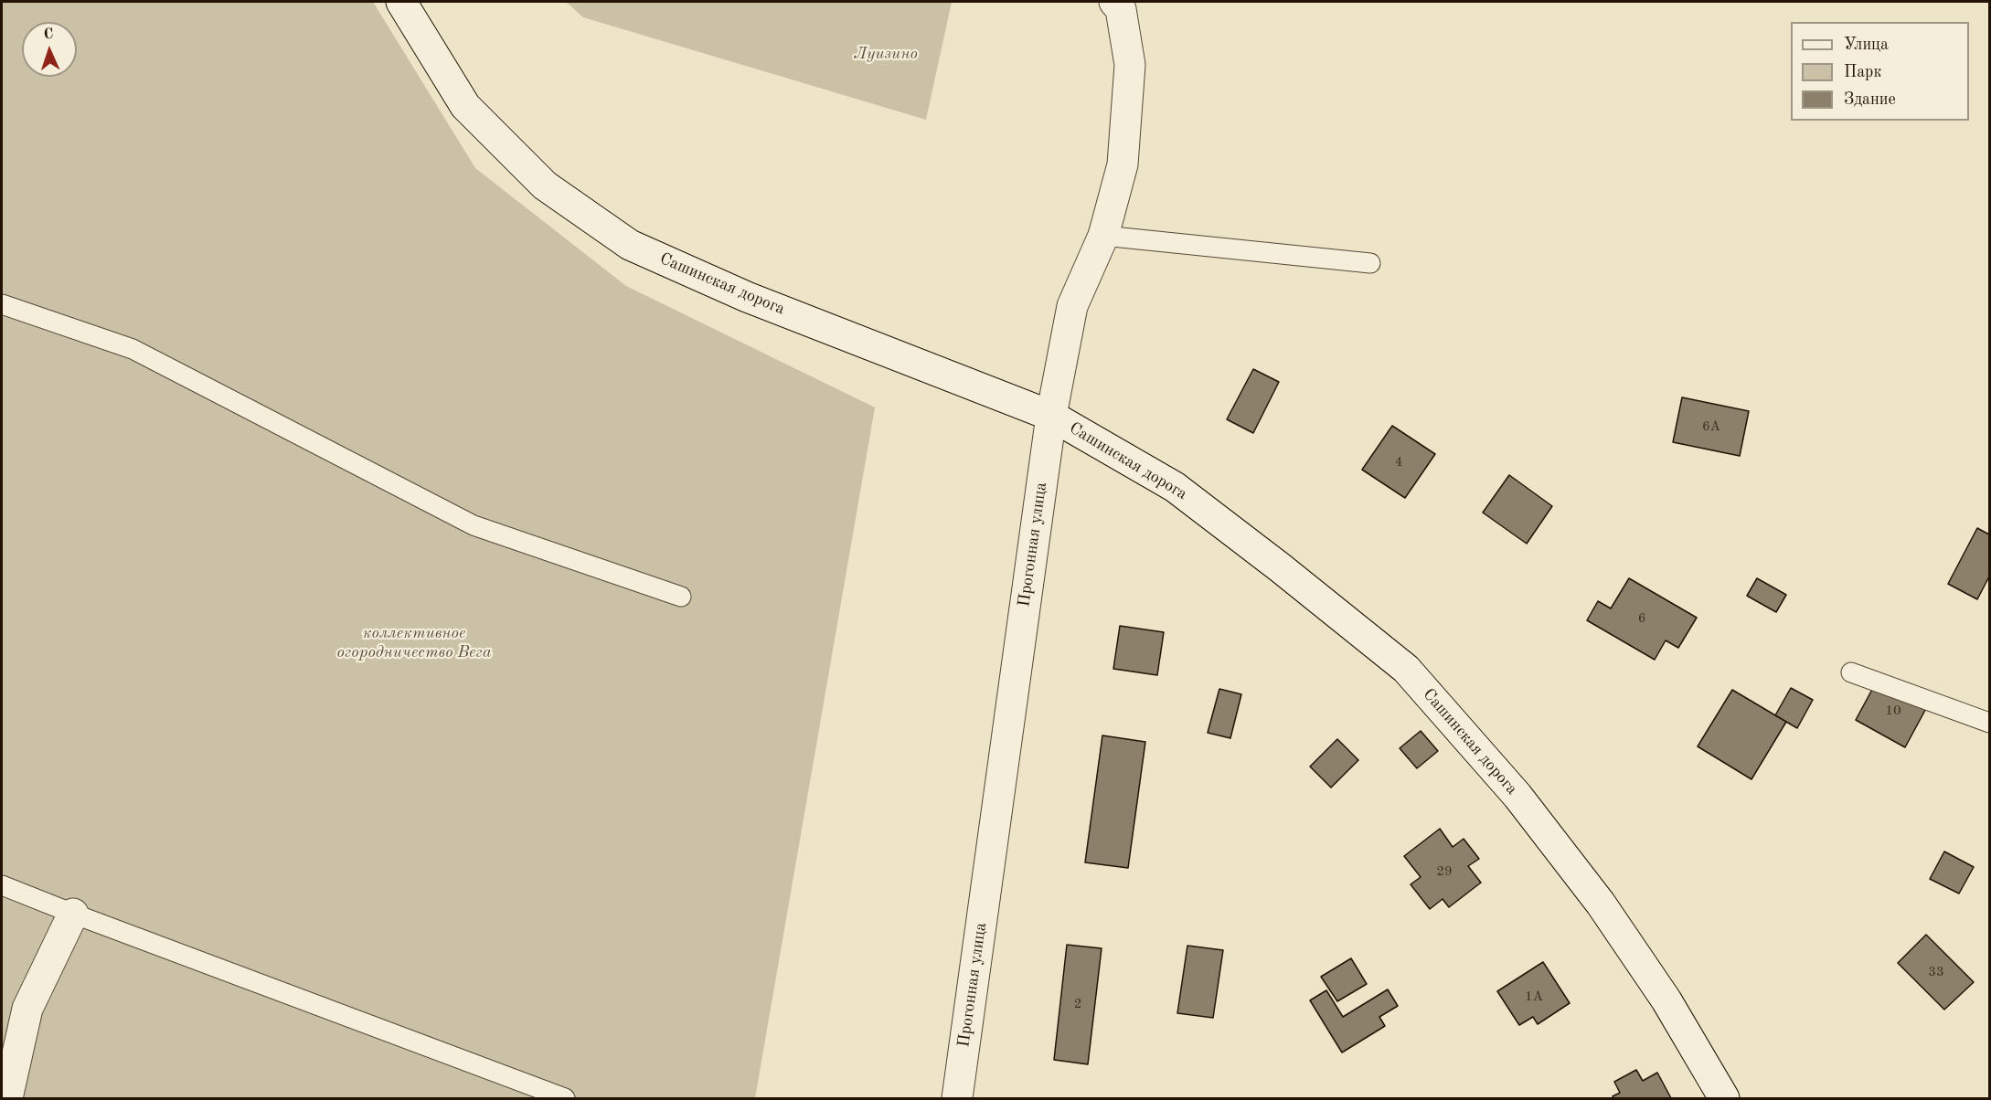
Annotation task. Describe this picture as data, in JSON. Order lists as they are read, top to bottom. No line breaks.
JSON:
{"streets":{"street":["Сашинская дорога","Прогонная улица"]},"crossings":[["Сашинская дорога","Прогонная улица"]],"parks":["Луизино","коллективное огородничество Вега"],"house_numbers":["6А","4","6","10","29","33","1А","2"],"legend":["Улица","Парк","Здание"],"north":"top"}
